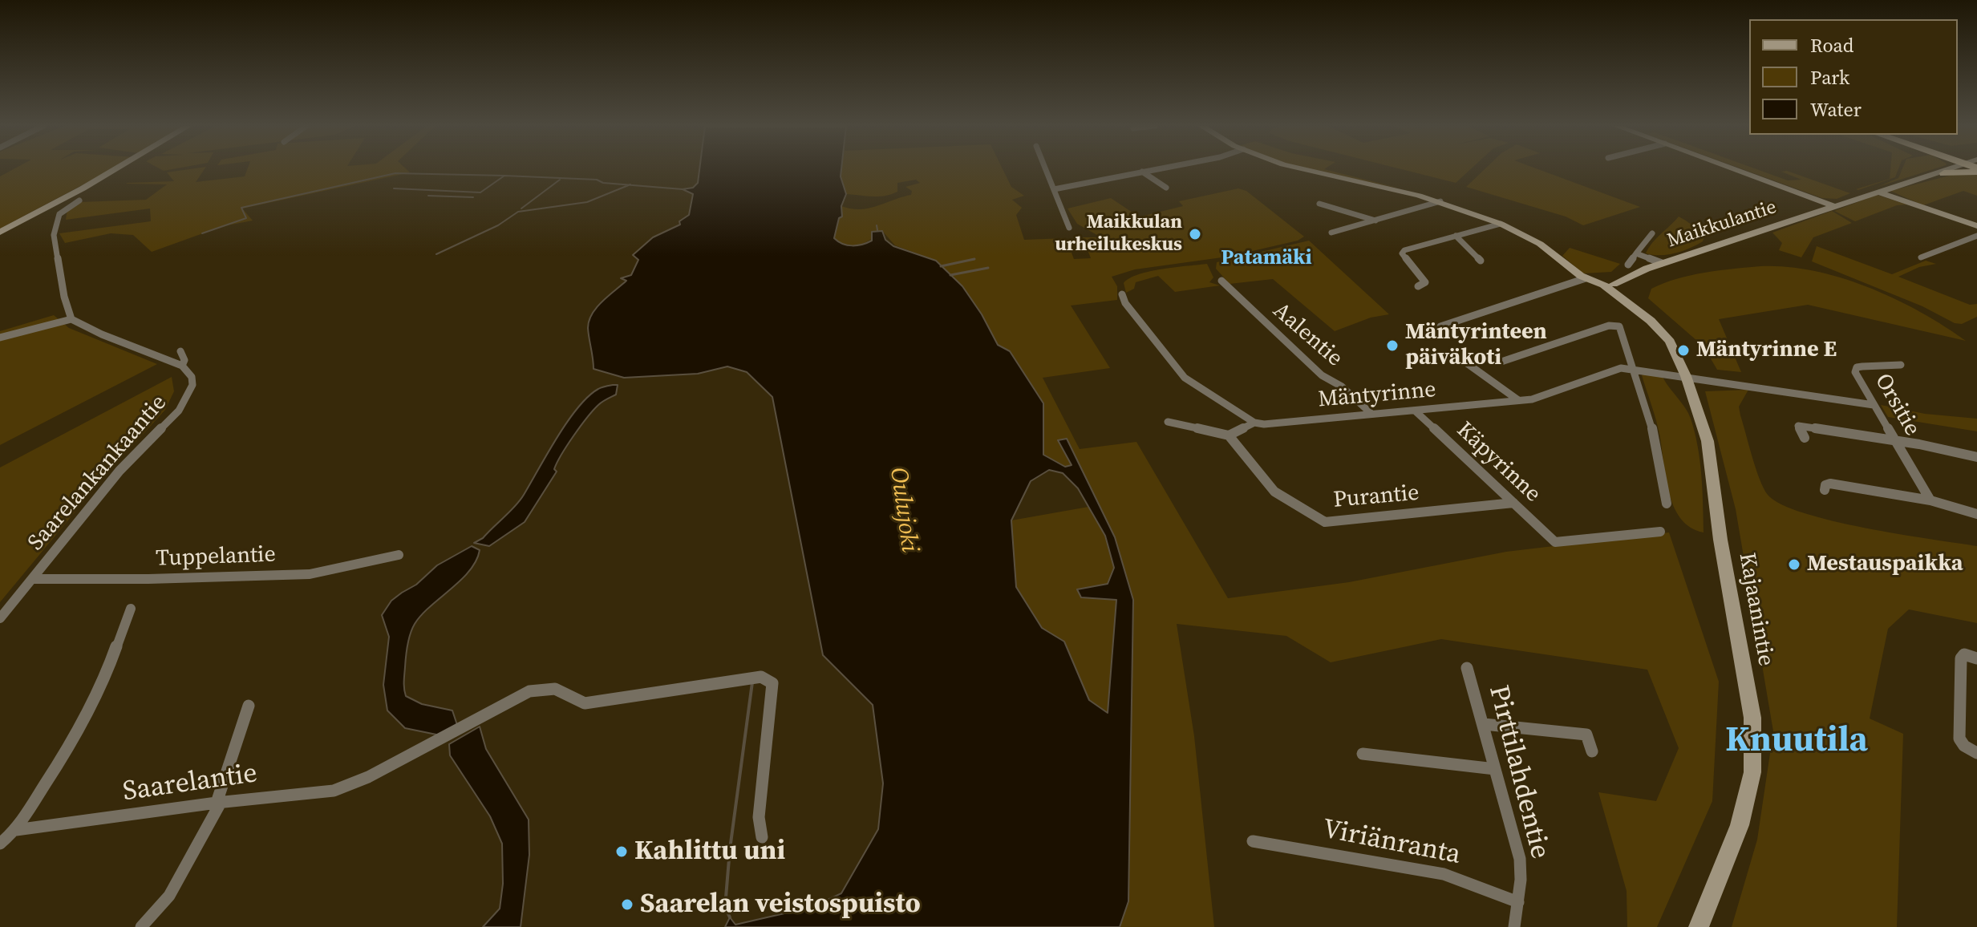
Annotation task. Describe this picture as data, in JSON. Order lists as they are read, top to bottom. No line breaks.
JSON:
{"streets":{"main road":["Maikkulantie","Kajaanintie"],"street":["Aalentie","Mäntyrinne","Orsitie","Käpyrinne","Saarelankankaantie","Purantie","Tuppelantie","Pirttilahdentie","Saarelantie","Viriänranta"]},"crossings":[["Maikkulantie","Kajaanintie"],["Aalentie","Mäntyrinne"],["Mäntyrinne","Orsitie"],["Mäntyrinne","Käpyrinne"],["Mäntyrinne","Kajaanintie"],["Käpyrinne","Purantie"],["Saarelankankaantie","Tuppelantie"],["Pirttilahdentie","Viriänranta"]],"districts":["Patamäki","Knuutila"],"water":["Oulujoki"],"places":["Maikkulan urheilukeskus","Mäntyrinteen päiväkoti","Mäntyrinne E","Mestauspaikka","Kahlittu uni","Saarelan veistospuisto"],"legend":["Road","Park","Water"]}
